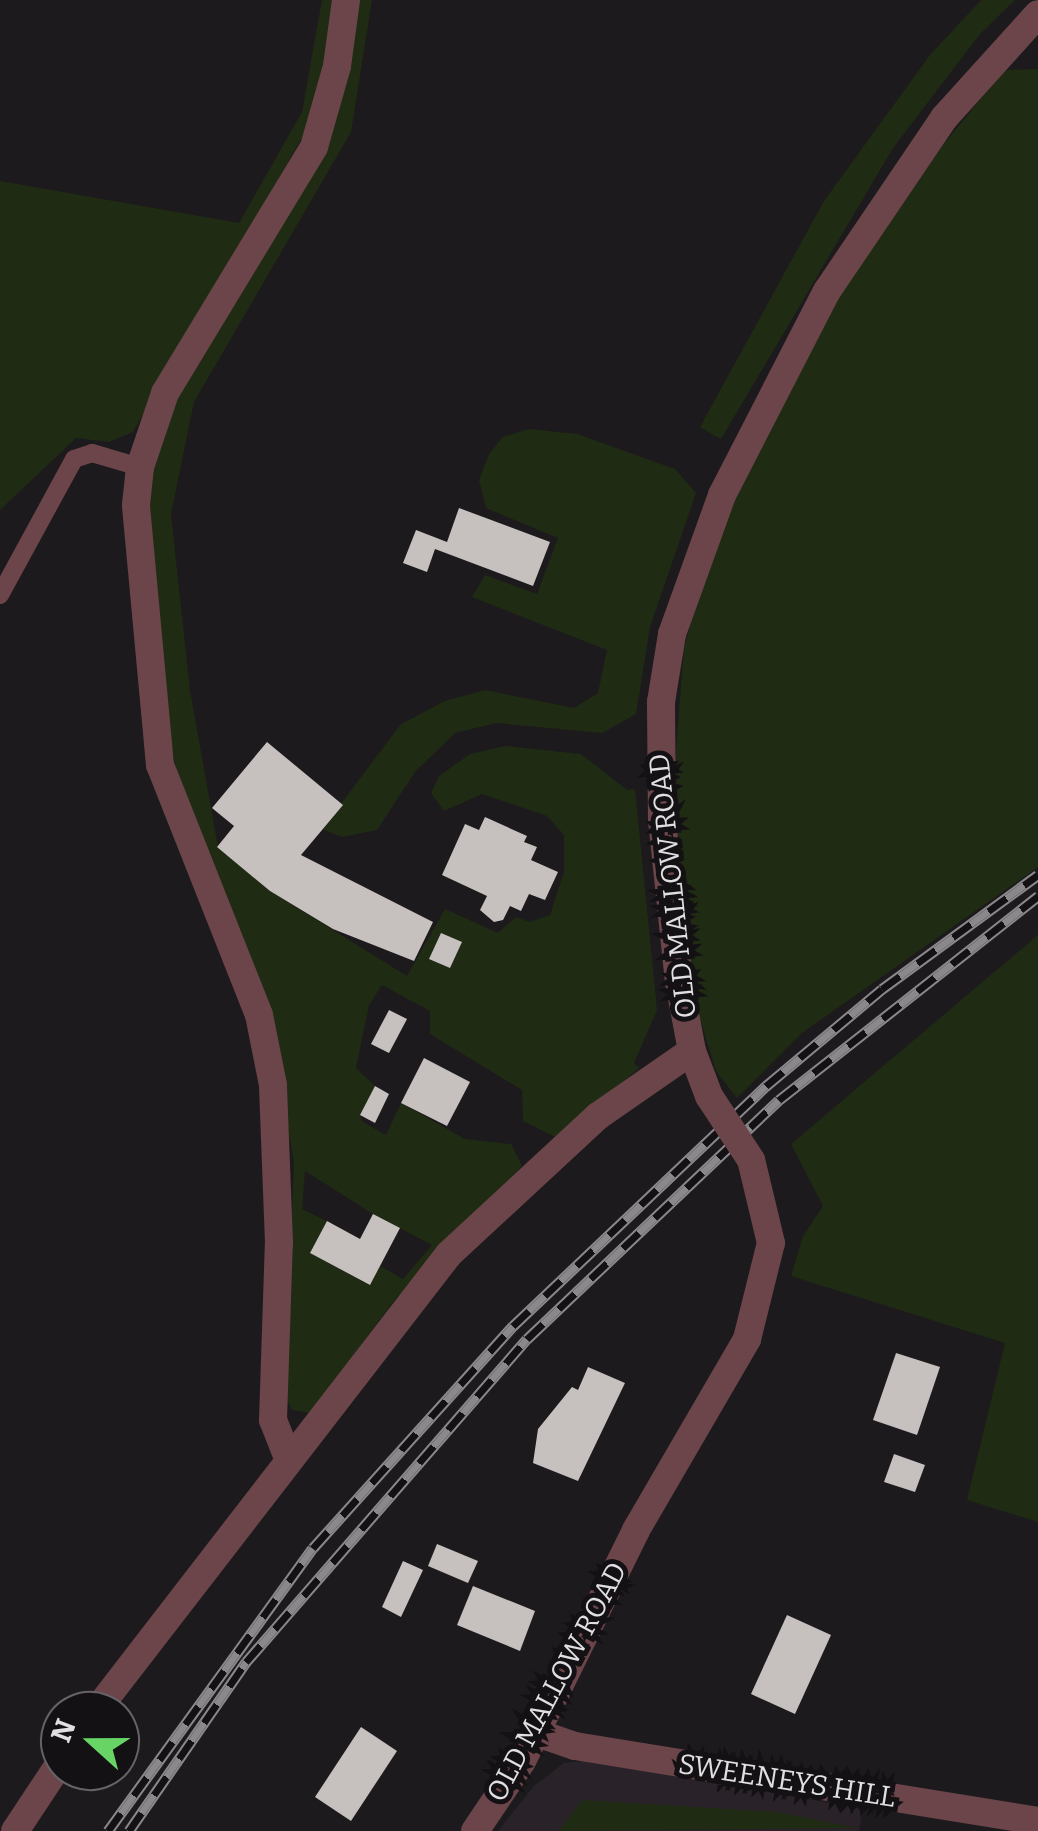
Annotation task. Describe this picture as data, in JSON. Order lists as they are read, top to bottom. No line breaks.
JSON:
{"streets":{"street":["OLD MALLOW ROAD","SWEENEYS HILL"]},"crossings":[["OLD MALLOW ROAD","SWEENEYS HILL"]],"north":"left"}
